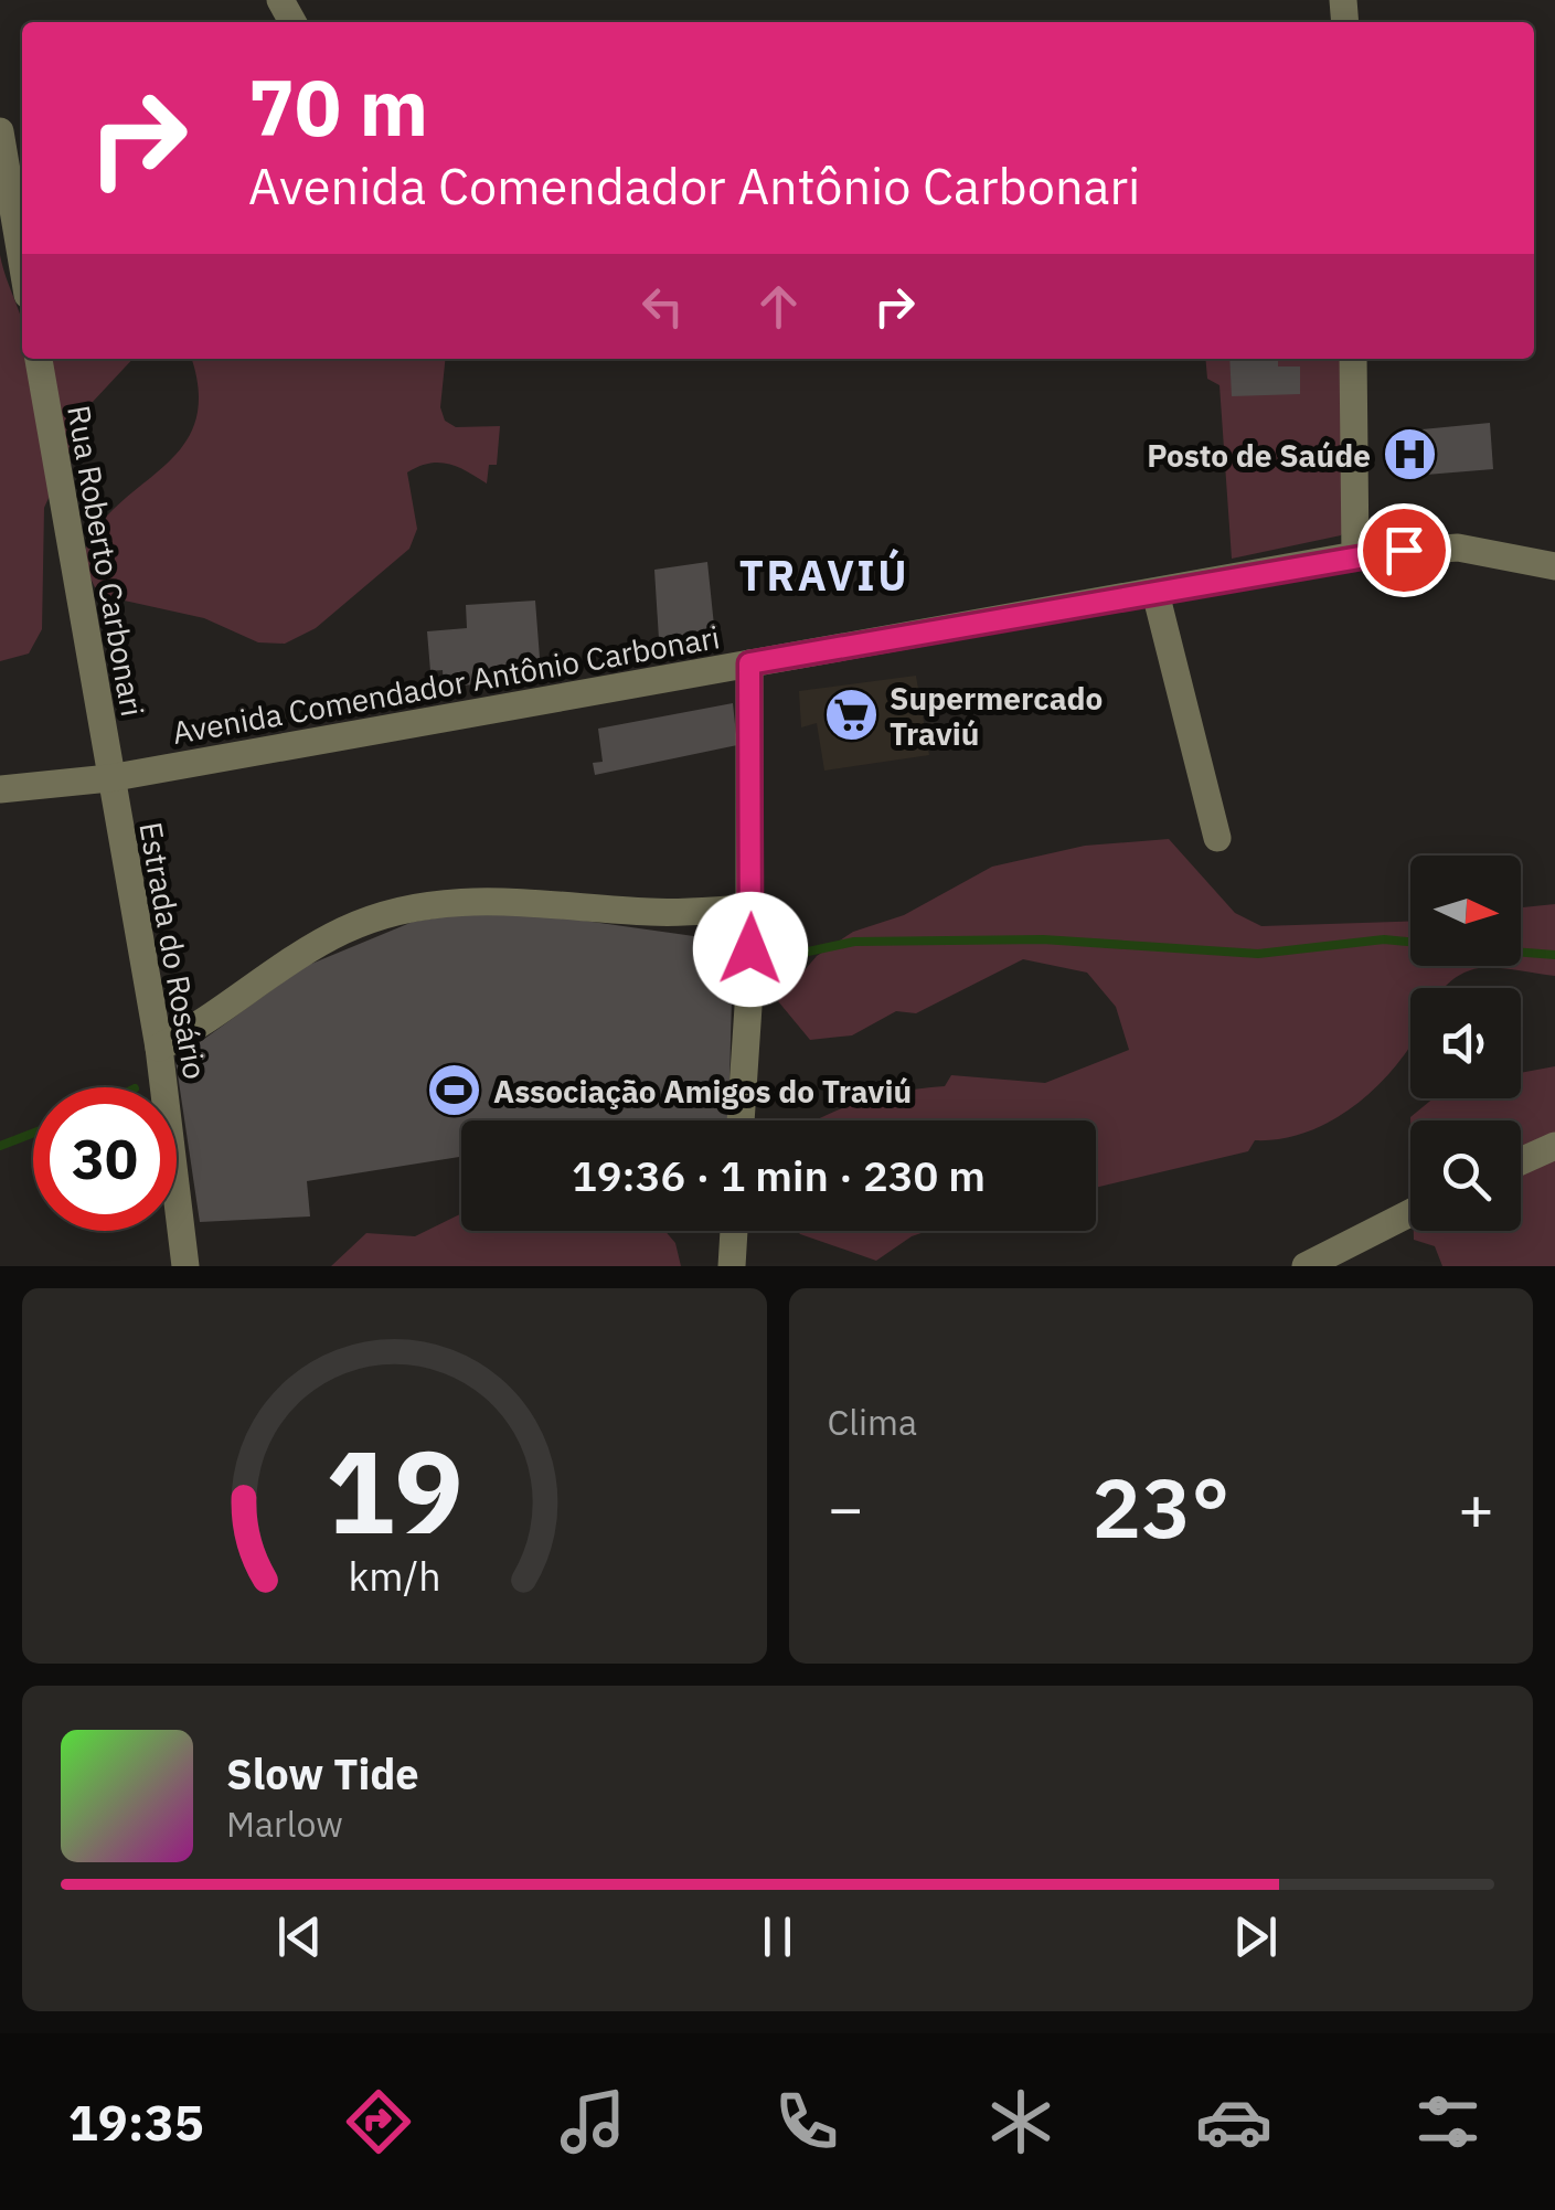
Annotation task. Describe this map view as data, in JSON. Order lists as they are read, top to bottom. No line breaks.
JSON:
{"streets":{"street":["Rua Roberto Carbonari","Avenida Comendador Antônio Carbonari","Estrada do Rosário"]},"crossings":[["Rua Roberto Carbonari","Avenida Comendador Antônio Carbonari"],["Rua Roberto Carbonari","Estrada do Rosário"],["Avenida Comendador Antônio Carbonari","Estrada do Rosário"]],"districts":["TRAVIÚ"],"places":{"hospital":["Posto de Saúde"],"supermarket":["Supermercado Traviú"],"sports":["Associação Amigos do Traviú"]},"north":"right","page":{"turn":["70 m","Avenida Comendador Antônio Carbonari"],"limit":"30","trip":"19:36 · 1 min · 230 m","tile":"Clima","heat":["−","23°","+"],"song":["Slow Tide","Marlow"],"tabs":"19:35","gauge":["19","km/h"]}}
